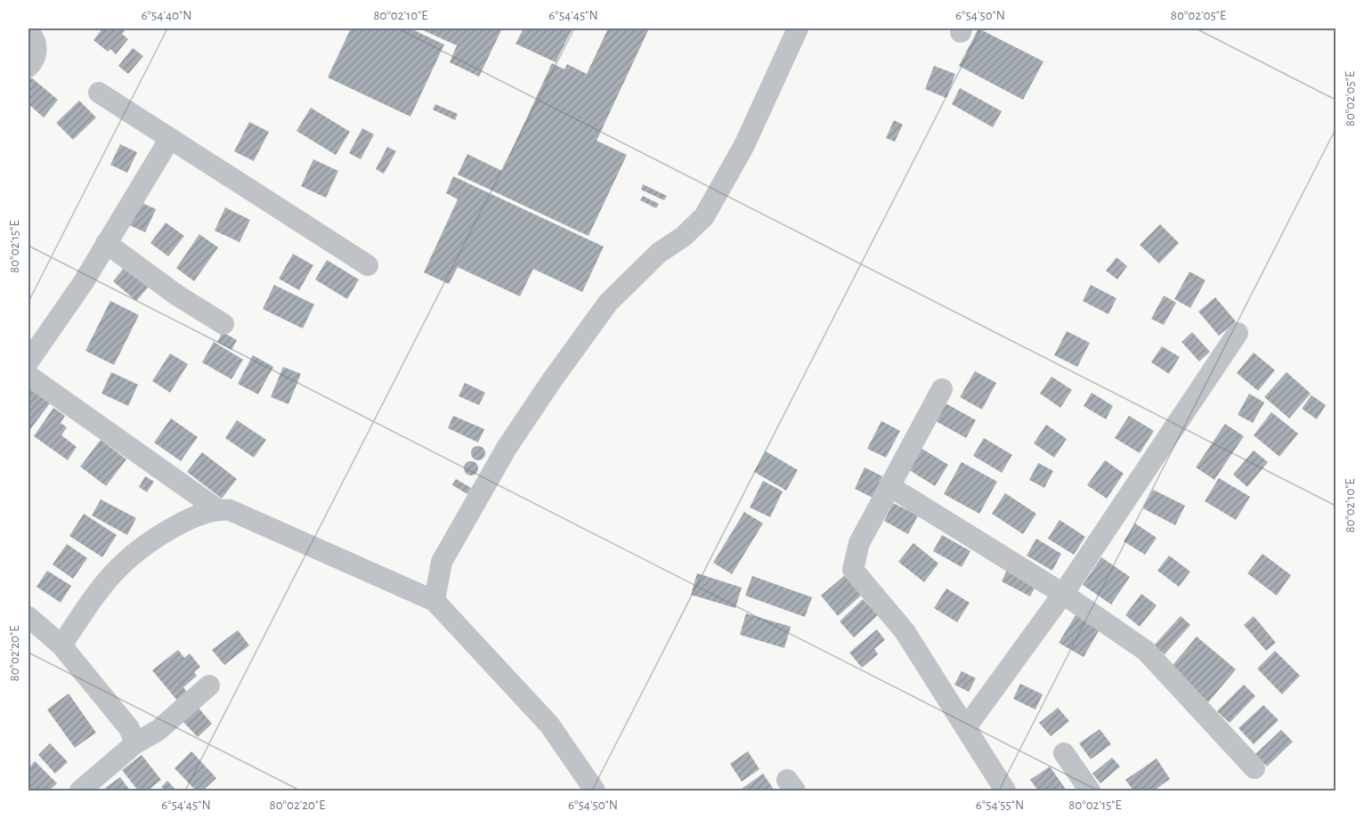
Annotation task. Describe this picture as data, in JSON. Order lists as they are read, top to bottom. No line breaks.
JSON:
{"coordinates":["6°54'40\"N","80°02'10\"E","6°54'45\"N","6°54'50\"N","80°02'05\"E","80°02'15\"E","80°02'20\"E","6°54'55\"N"]}
